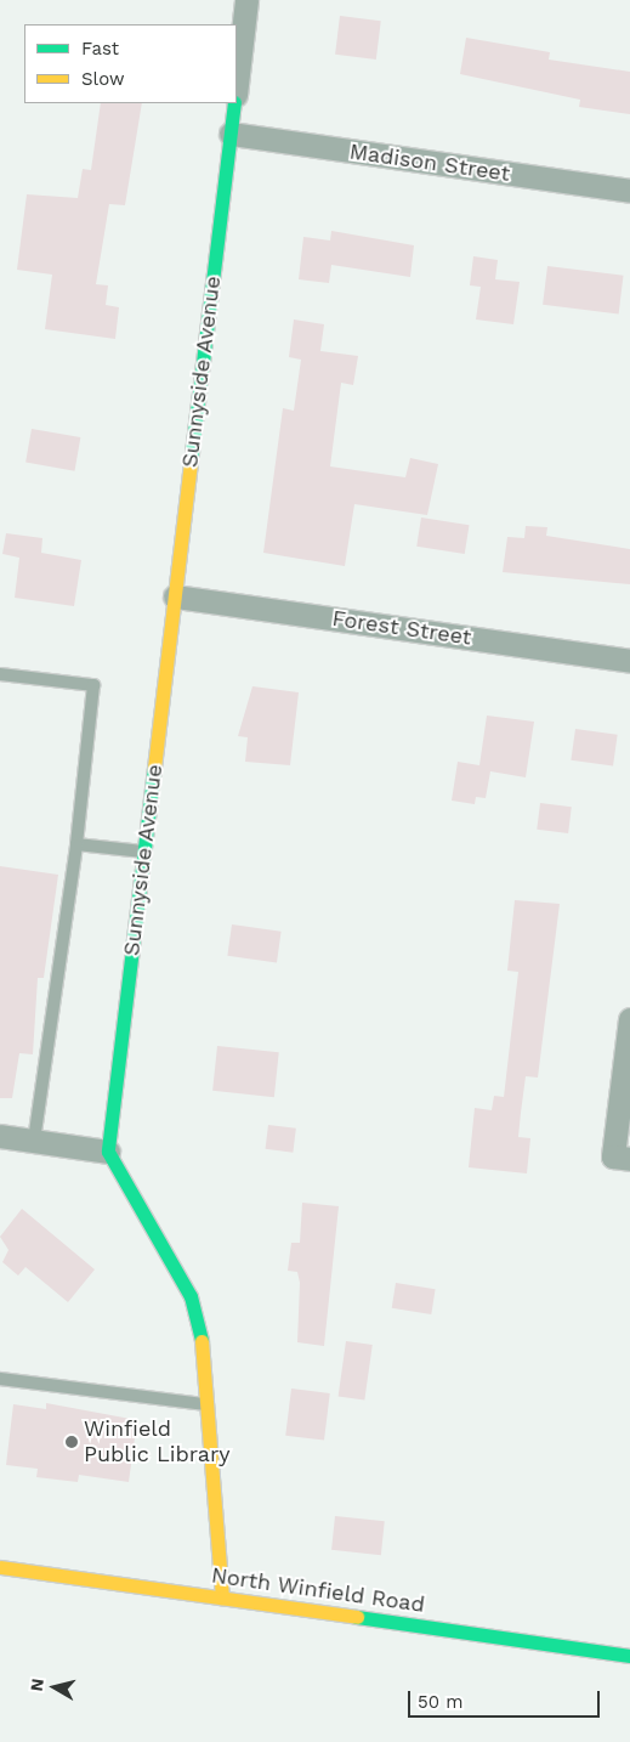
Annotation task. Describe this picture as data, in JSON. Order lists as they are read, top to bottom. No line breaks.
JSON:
{"streets":{"street":["Madison Street","Sunnyside Avenue","Forest Street","North Winfield Road"]},"crossings":[["Madison Street","Sunnyside Avenue"],["Sunnyside Avenue","Forest Street"]],"places":["Winfield Public Library"],"legend":["Fast","Slow"],"scale_bar":"50 m","north":"left"}
